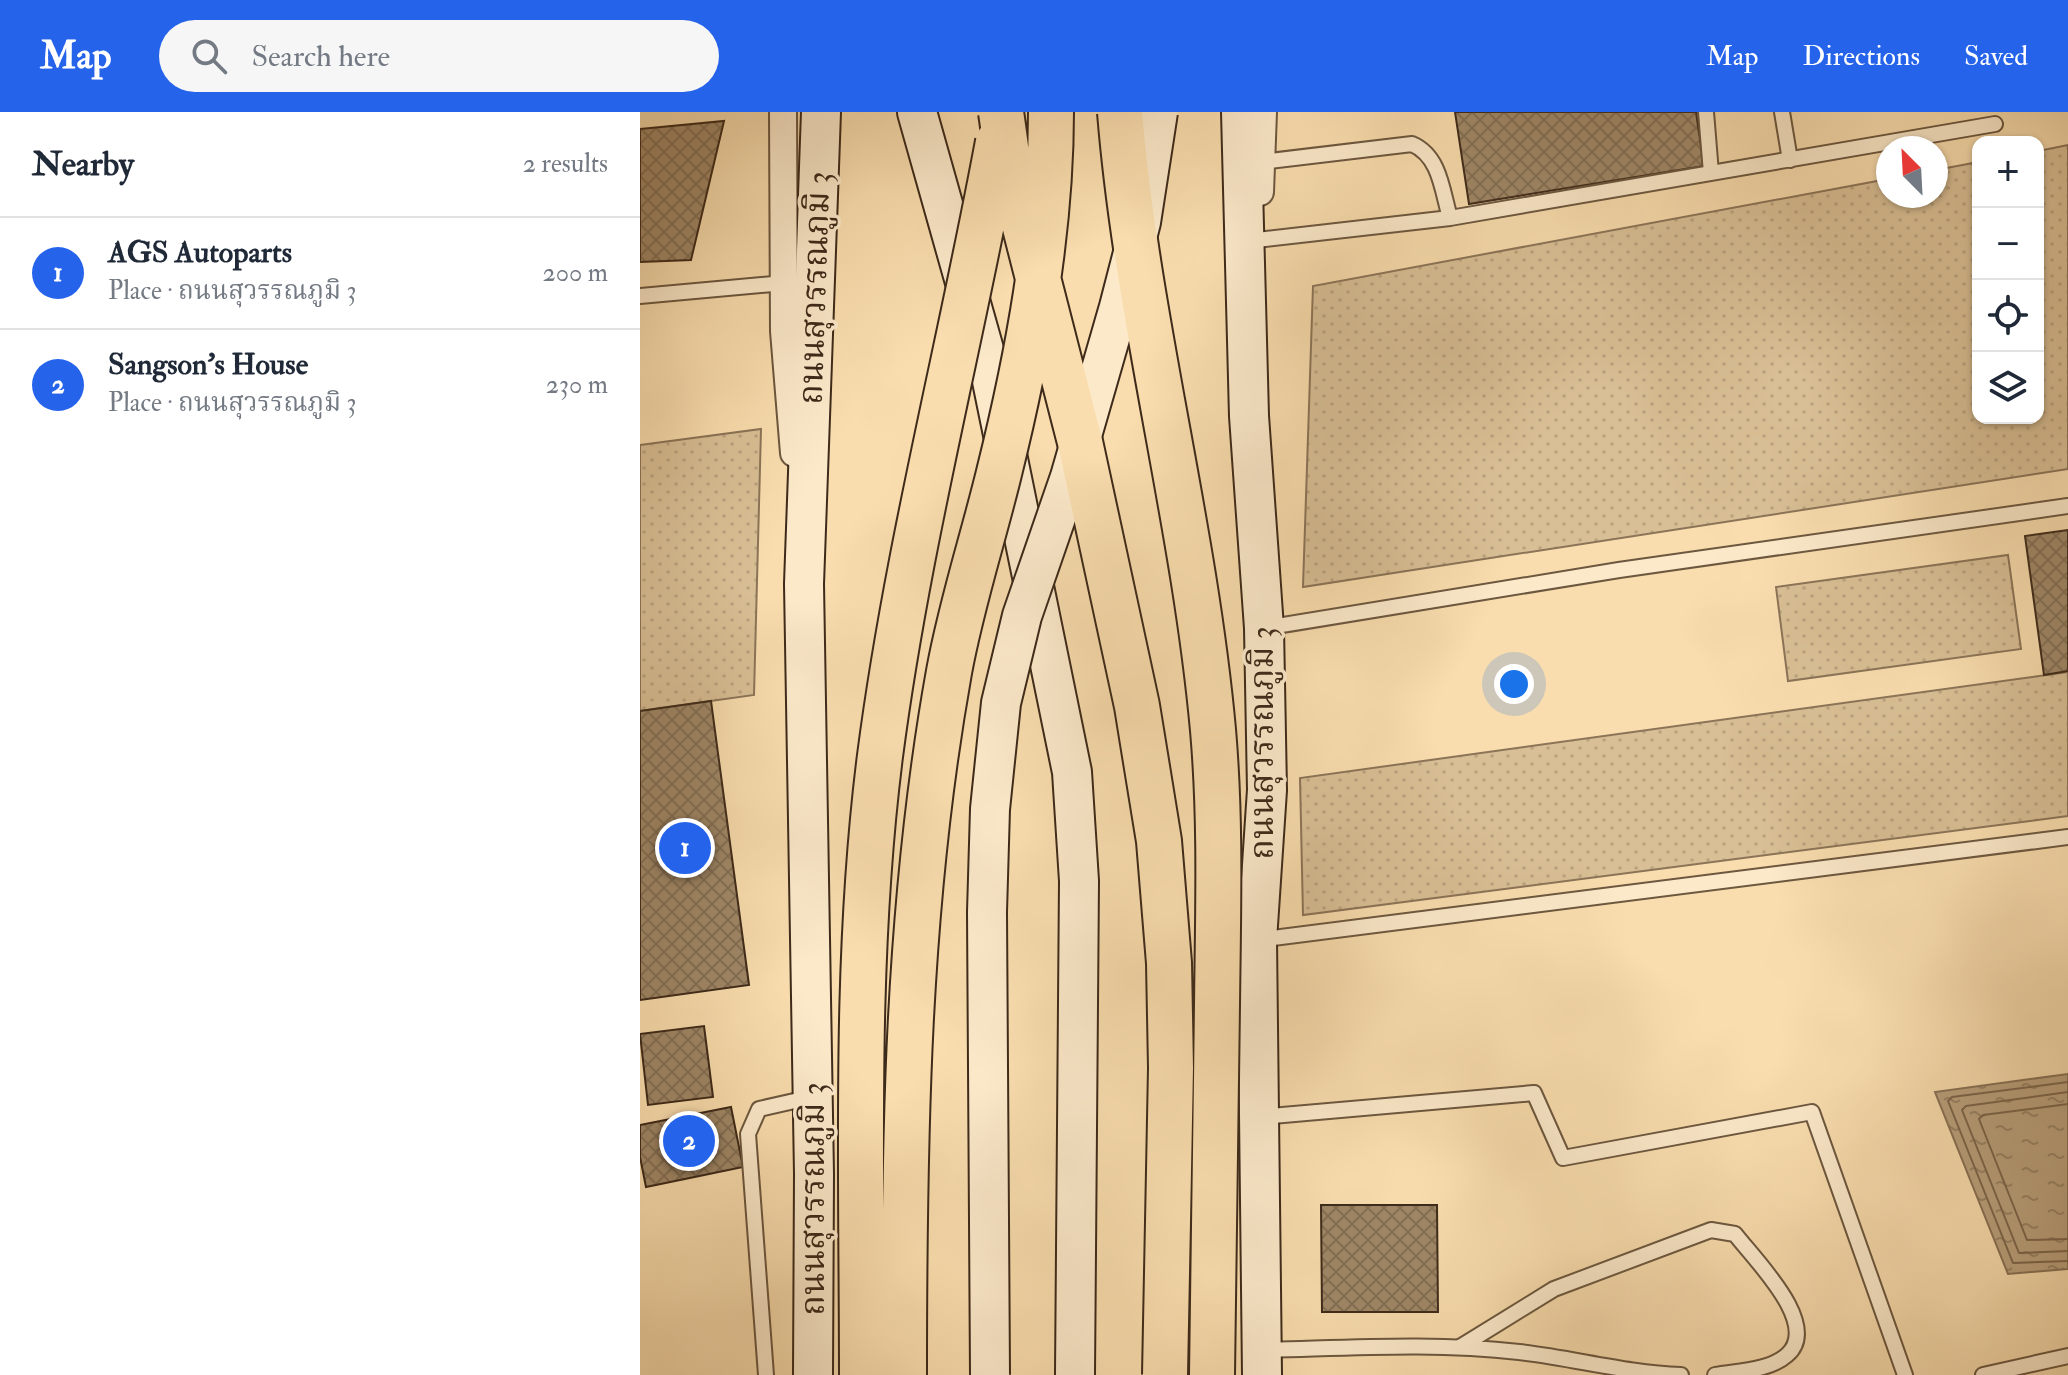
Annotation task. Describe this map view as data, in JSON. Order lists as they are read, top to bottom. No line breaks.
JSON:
{"streets":{"main road":["ถนนสุวรรณภูมิ 3"]},"north":"top left","page":{"header":"Map","search":"Search here","nav":["Map","Directions","Saved"],"heading":["Nearby","2 results"],"map_buttons":["+","−"],"list":[{"mark":"1","name":"AGS Autoparts","note":"Place · ถนนสุวรรณภูมิ 3","value":"200 m"},{"mark":"2","name":"Sangson's House","note":"Place · ถนนสุวรรณภูมิ 3","value":"230 m"}],"pins":["1","2"]}}
